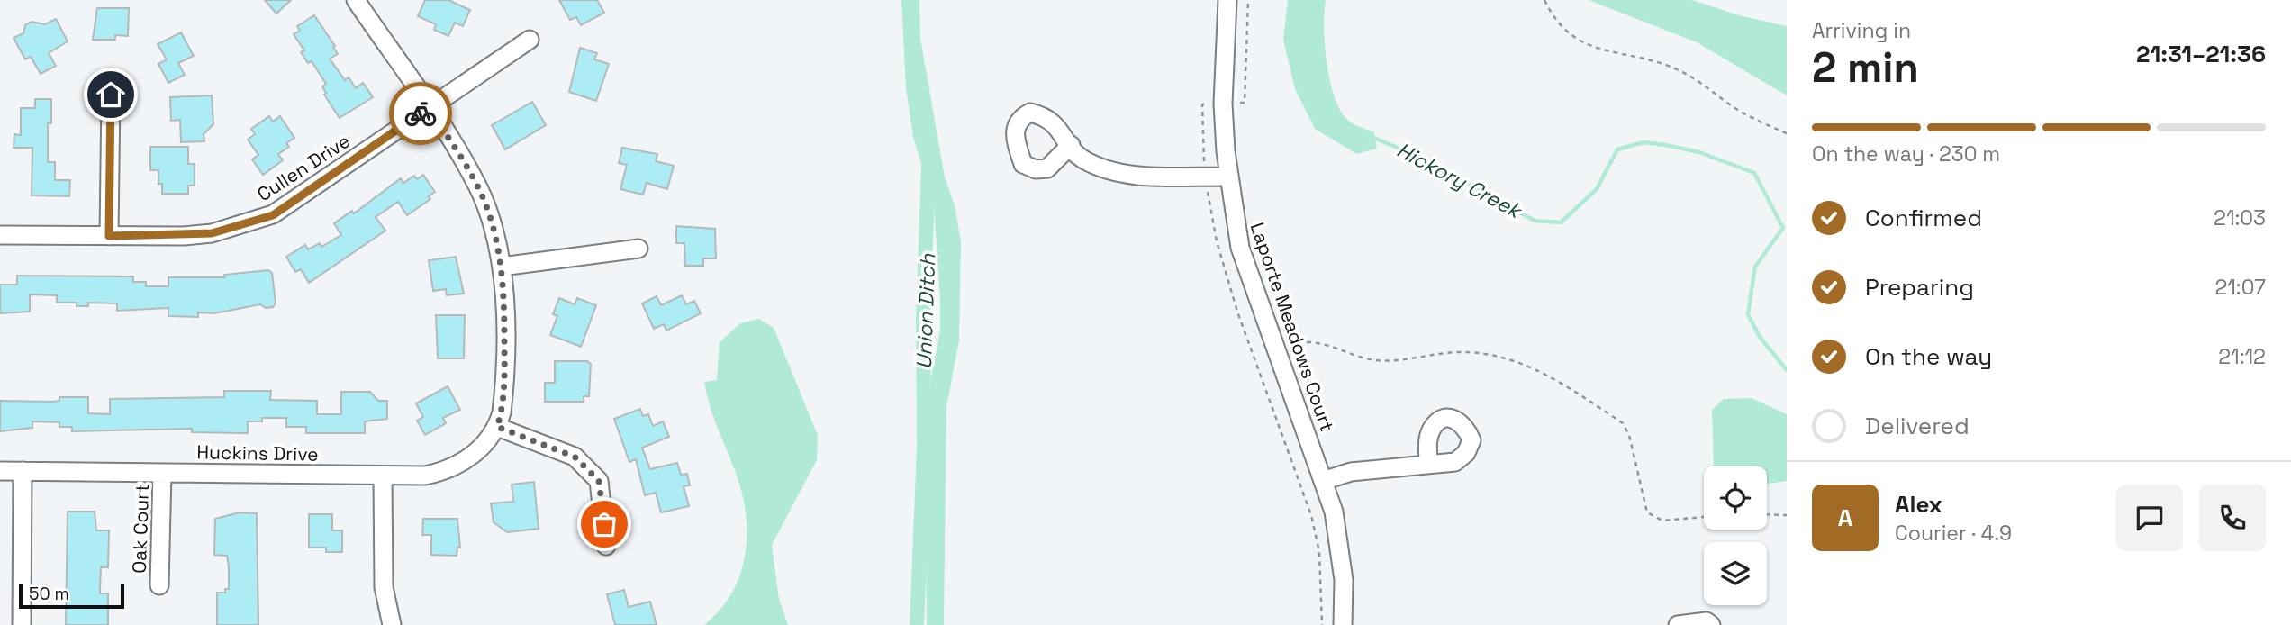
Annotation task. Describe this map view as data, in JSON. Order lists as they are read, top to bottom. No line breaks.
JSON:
{"streets":{"street":["Cullen Drive","Laporte Meadows Court","Huckins Drive","Oak Court"]},"crossings":[["Huckins Drive","Oak Court"]],"water":["Hickory Creek","Union Ditch"],"scale_bar":"50 m","page":{"heading":["2 min","Arriving in","21:31–21:36"],"panel":["Alex","Courier · 4.9"],"bar":"On the way · 230 m","list":[["Confirmed","21:03"],["Preparing","21:07"],["On the way","21:12"],"Delivered"],"round":"A","scale":"50 m"}}
